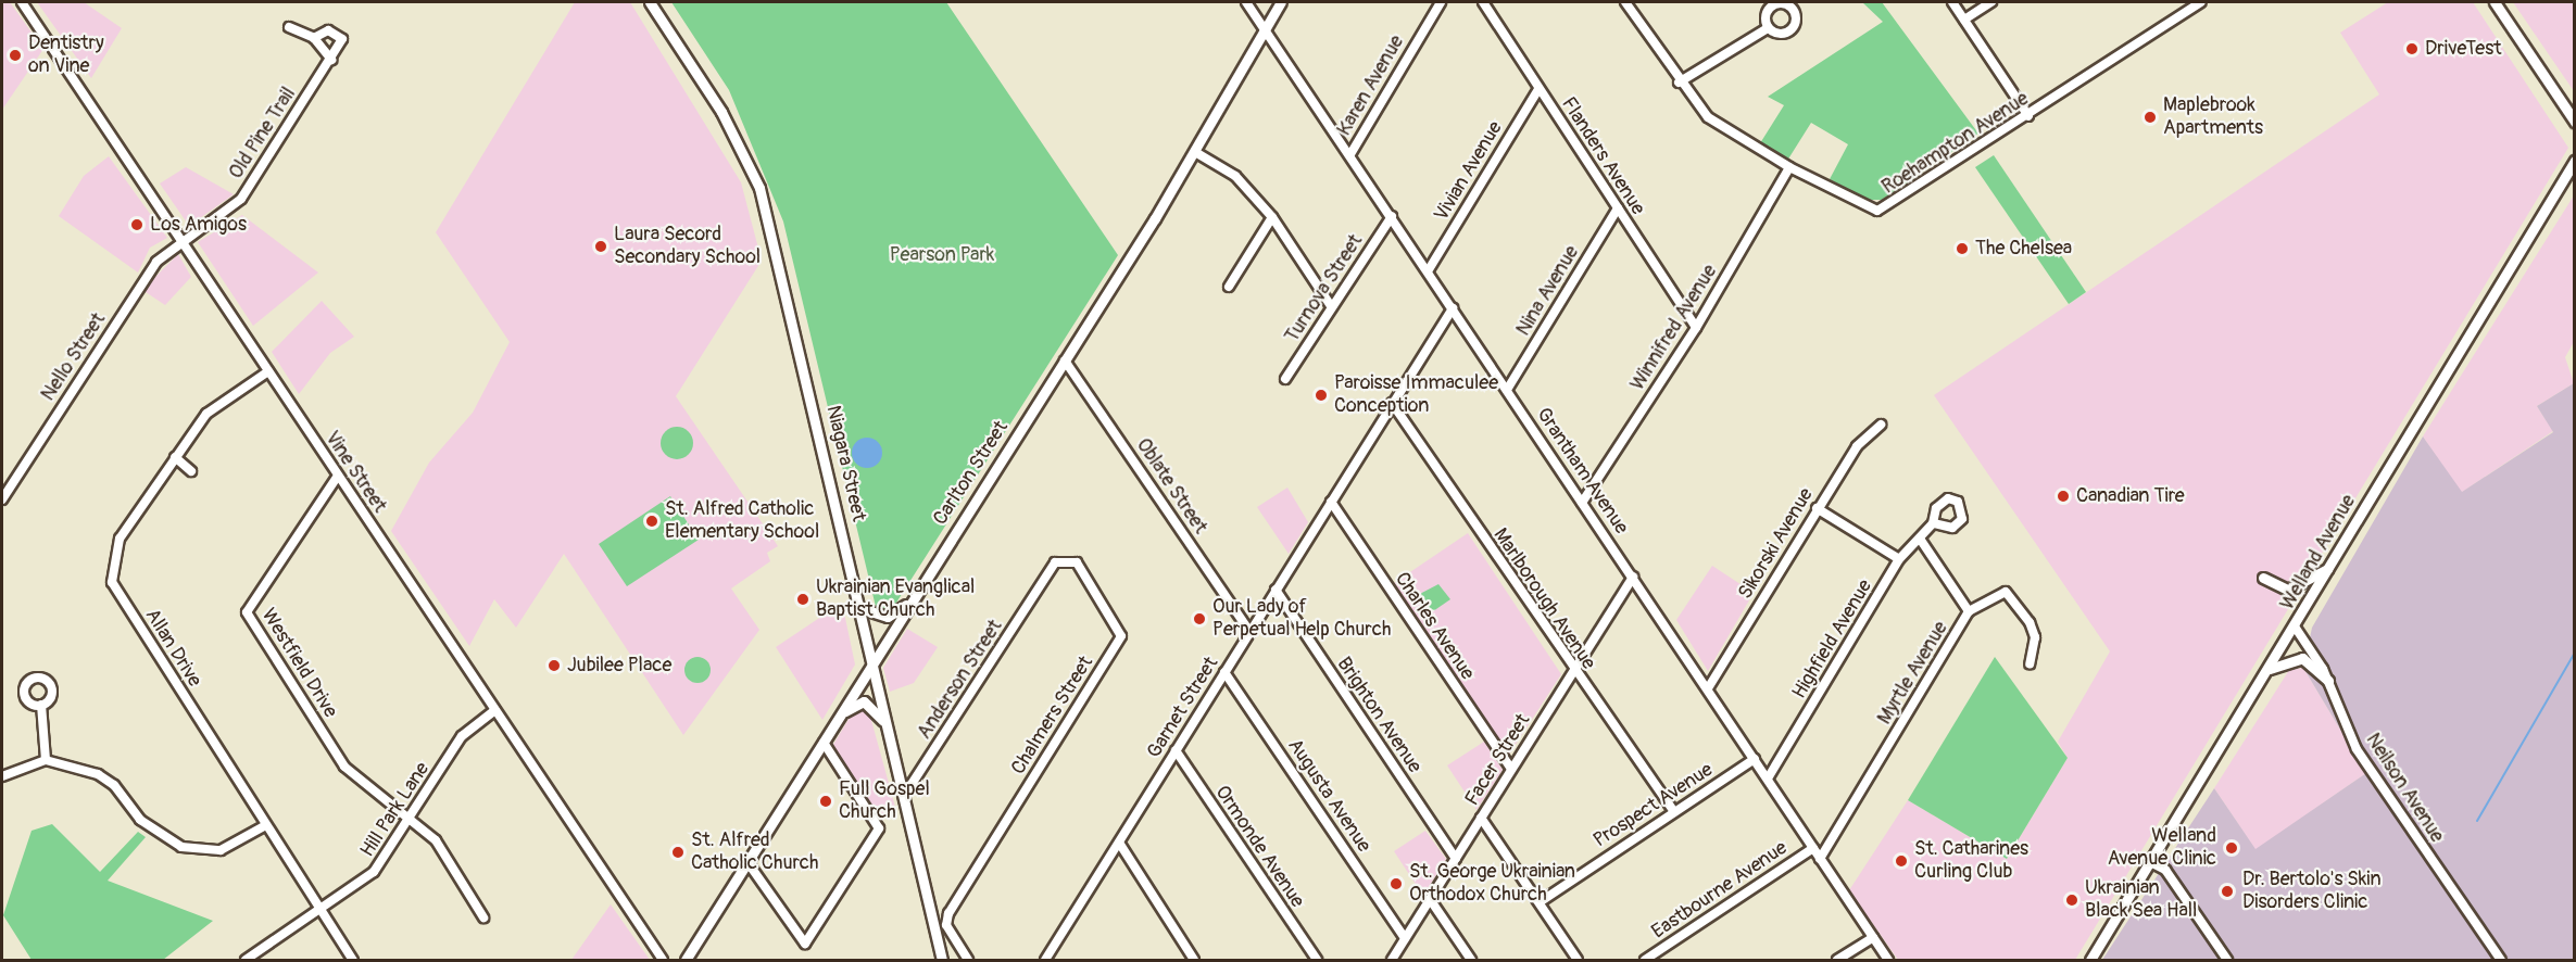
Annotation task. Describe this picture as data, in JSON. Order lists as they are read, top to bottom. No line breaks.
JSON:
{"streets":{"main road":["Niagara Street","Carlton Street","Welland Avenue"],"street":["Karen Avenue","Old Pine Trail","Roehampton Avenue","Flanders Avenue","Vivian Avenue","Turnova Street","Nina Avenue","Winnifred Avenue","Nello Street","Grantham Avenue","Vine Street","Oblate Street","Sikorski Avenue","Marlborough Avenue","Charles Avenue","Highfield Avenue","Allan Drive","Westfield Drive","Myrtle Avenue","Anderson Street","Garnet Street","Chalmers Street","Brighton Avenue","Facer Street","Neilson Avenue","Augusta Avenue","Prospect Avenue","Hill Park Lane","Ormonde Avenue","Eastbourne Avenue"]},"crossings":[["Karen Avenue","Grantham Avenue"],["Old Pine Trail","Nello Street"],["Old Pine Trail","Vine Street"],["Roehampton Avenue","Winnifred Avenue"],["Flanders Avenue","Vivian Avenue"],["Flanders Avenue","Nina Avenue"],["Flanders Avenue","Winnifred Avenue"],["Vivian Avenue","Grantham Avenue"],["Turnova Street","Grantham Avenue"],["Nina Avenue","Grantham Avenue"],["Winnifred Avenue","Grantham Avenue"],["Nello Street","Vine Street"],["Niagara Street","Carlton Street"],["Niagara Street","Anderson Street"],["Grantham Avenue","Carlton Street"],["Grantham Avenue","Sikorski Avenue"],["Grantham Avenue","Highfield Avenue"],["Grantham Avenue","Myrtle Avenue"],["Grantham Avenue","Garnet Street"],["Grantham Avenue","Facer Street"],["Grantham Avenue","Prospect Avenue"],["Grantham Avenue","Eastbourne Avenue"],["Vine Street","Allan Drive"],["Vine Street","Westfield Drive"],["Vine Street","Hill Park Lane"],["Carlton Street","Oblate Street"],["Oblate Street","Garnet Street"],["Welland Avenue","Neilson Avenue"],["Marlborough Avenue","Garnet Street"],["Marlborough Avenue","Facer Street"],["Marlborough Avenue","Prospect Avenue"],["Charles Avenue","Garnet Street"],["Charles Avenue","Facer Street"],["Allan Drive","Hill Park Lane"],["Westfield Drive","Hill Park Lane"],["Anderson Street","Chalmers Street"],["Garnet Street","Brighton Avenue"],["Garnet Street","Augusta Avenue"],["Garnet Street","Ormonde Avenue"],["Brighton Avenue","Facer Street"],["Facer Street","Augusta Avenue"]],"parks":["Pearson Park"],"places":["DriveTest","Dentistry on Vine","Maplebrook Apartments","Los Amigos","Laura Secord Secondary School","The Chelsea","Paroisse Immaculee Conception","Canadian Tire","St. Alfred Catholic Elementary School","Ukrainian Evanglical Baptist Church","Our Lady of Perpetual Help Church","Jubilee Place","Full Gospel Church","Welland Avenue Clinic","St. Alfred Catholic Church","St. Catharines Curling Club","St. George Ukrainian Orthodox Church","Dr. Bertolo's Skin Disorders Clinic","Ukrainian Black Sea Hall"]}
